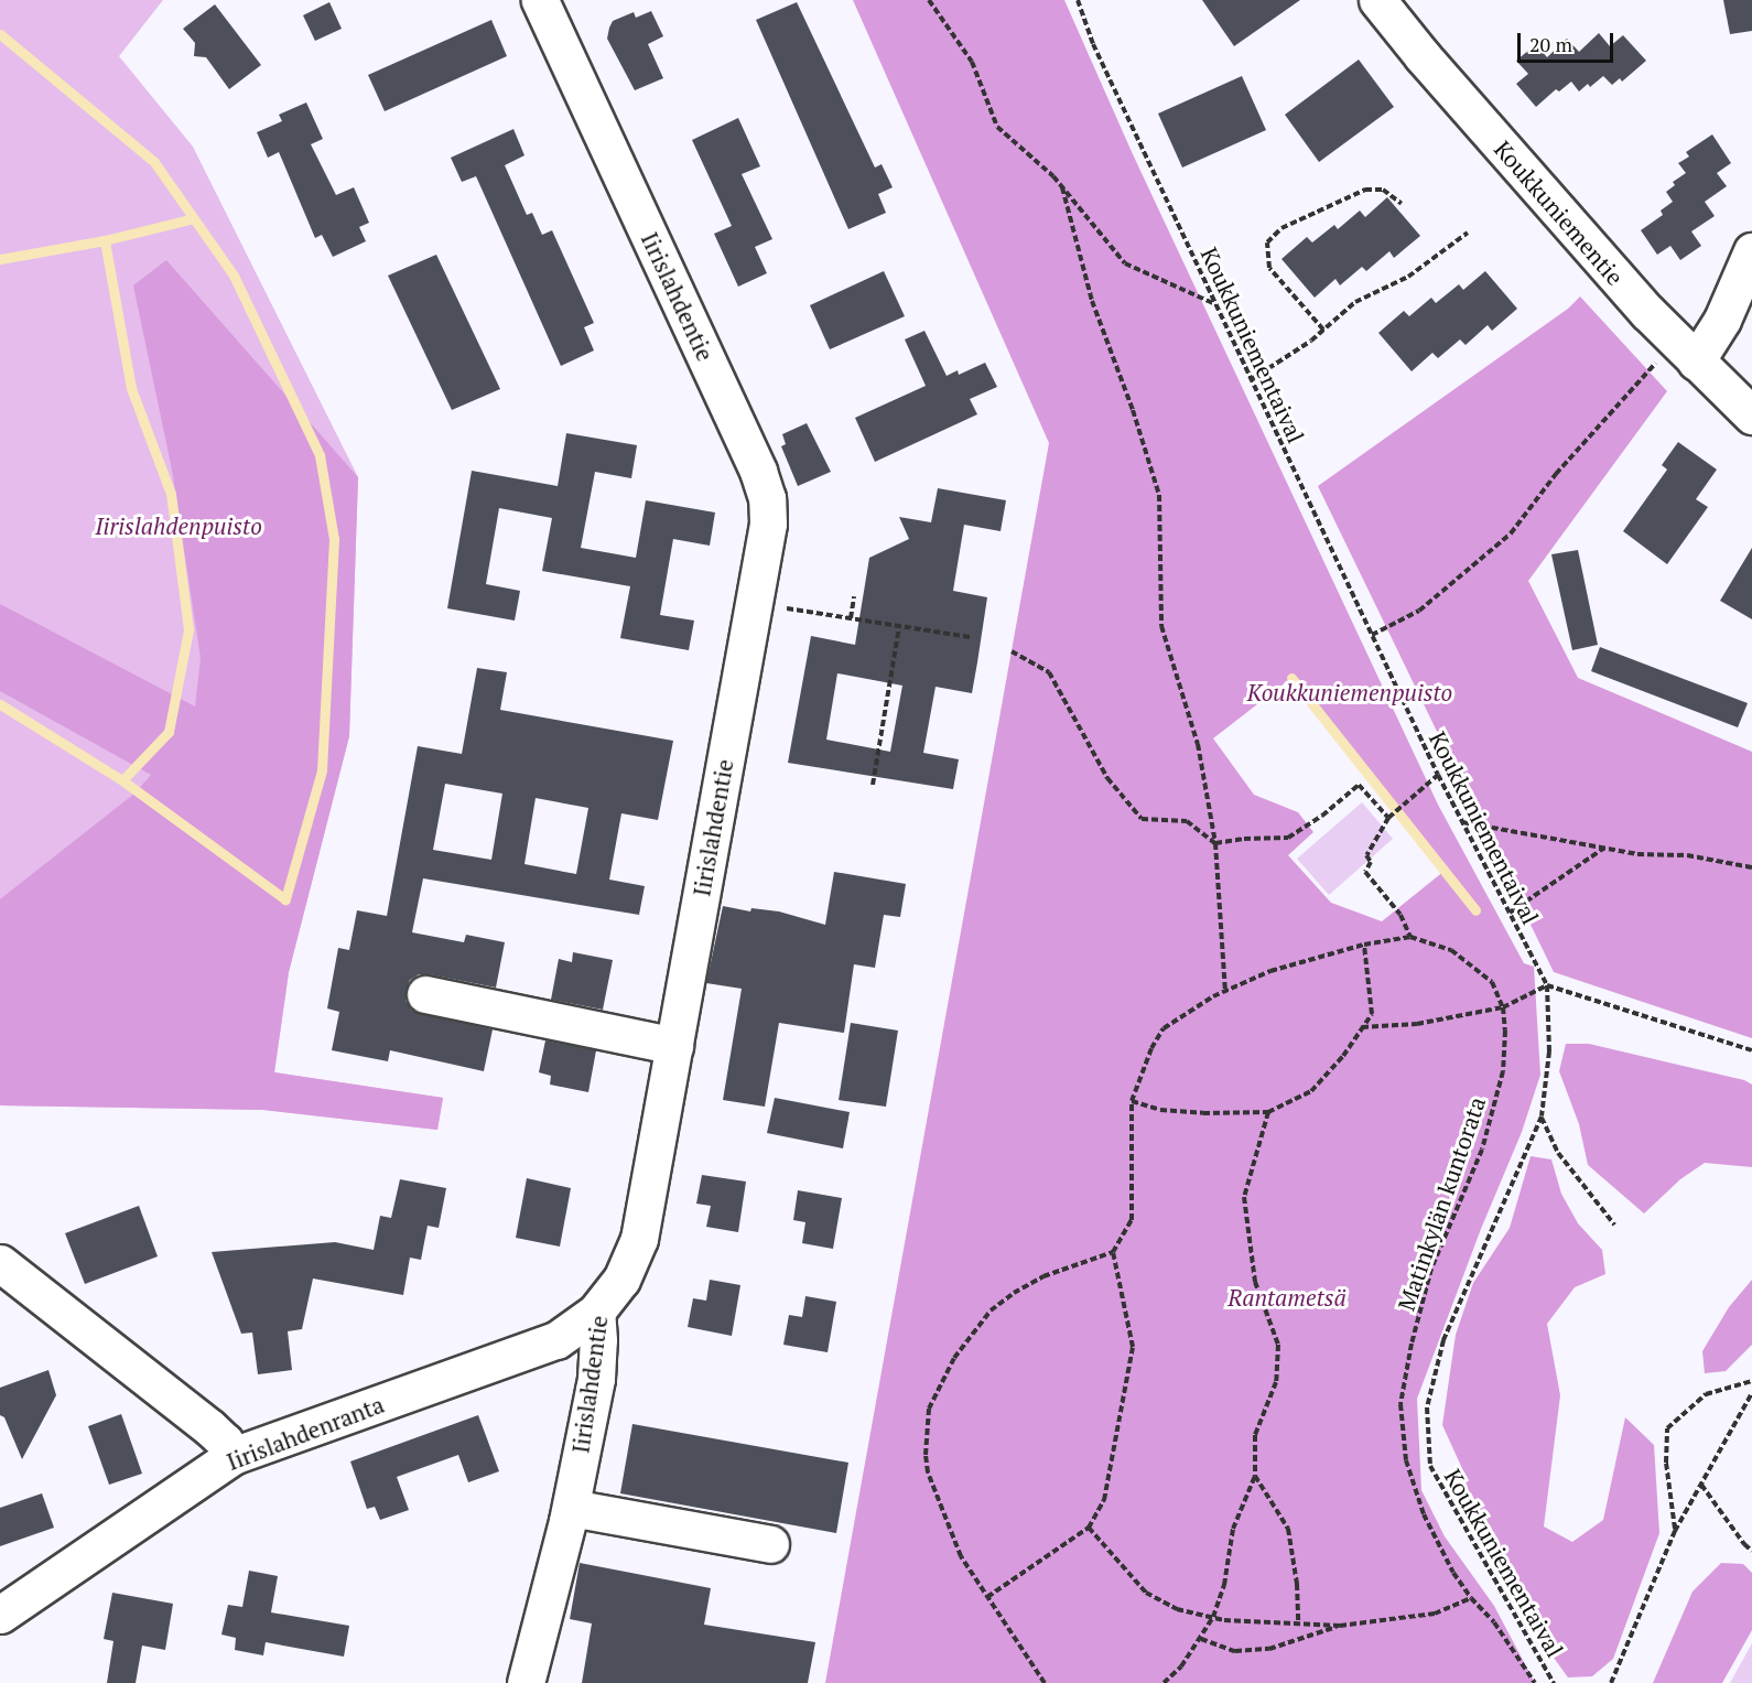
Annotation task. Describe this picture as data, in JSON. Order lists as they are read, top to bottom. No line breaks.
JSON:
{"streets":{"street":["Koukkuniementie","Iirislahdentie","Iirislahdenranta"],"path":["Koukkuniementaival","Matinkylän kuntorata"]},"crossings":[["Iirislahdentie","Iirislahdenranta"]],"parks":["Iirislahdenpuisto","Koukkuniemenpuisto","Rantametsä"],"scale_bar":"20 m"}
